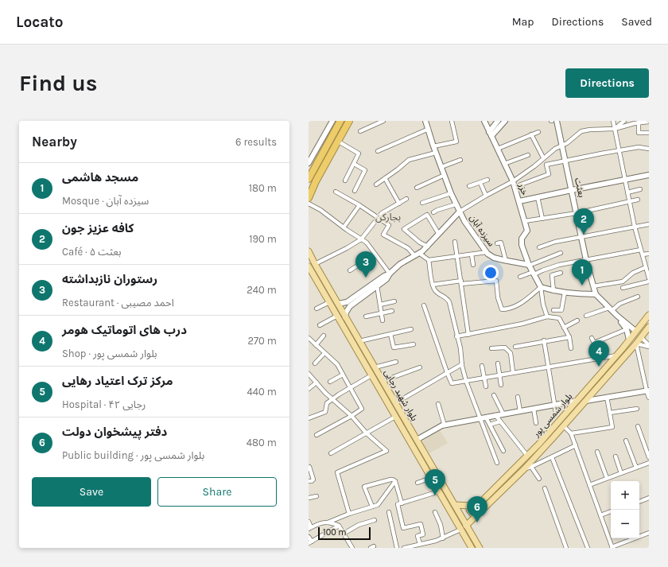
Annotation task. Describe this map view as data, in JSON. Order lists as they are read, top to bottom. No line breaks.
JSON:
{"streets":{"main road":["بلوار شهید رجایی","بلوار شمسی پور"],"street":["بعثت","خزر","سیزده آبان"]},"crossings":[["خزر","سیزده آبان"],["بلوار شهید رجایی","بلوار شمسی پور"]],"districts":["بجارکن"],"scale_bar":"100 m","page":{"header":"Locato","nav":["Map","Directions","Saved"],"buttons":["Directions",["Save","Share"]],"title":"Find us","heading":["Nearby","6 results"],"list":[{"mark":"1","name":"مسجد هاشمی","note":"Mosque · سیزده آبان","value":"180 m"},{"mark":"2","name":"کافه عزیز جون","note":"Café · بعثت ۵","value":"190 m"},{"mark":"3","name":"رستوران نازبداشته","note":"Restaurant · احمد مصیبی","value":"240 m"},{"mark":"4","name":"درب های اتوماتیک هومر","note":"Shop · بلوار شمسی پور","value":"270 m"},{"mark":"5","name":"مرکز ترک اعتیاد رهایی","note":"Hospital · رجایی ۴۲","value":"440 m"},{"mark":"6","name":"دفتر پیشخوان دولت","note":"Public building · بلوار شمسی پور","value":"480 m"}],"pins":["2","3","1","4","5","6"],"map_buttons":["+","−"],"scale":"100 m"}}
